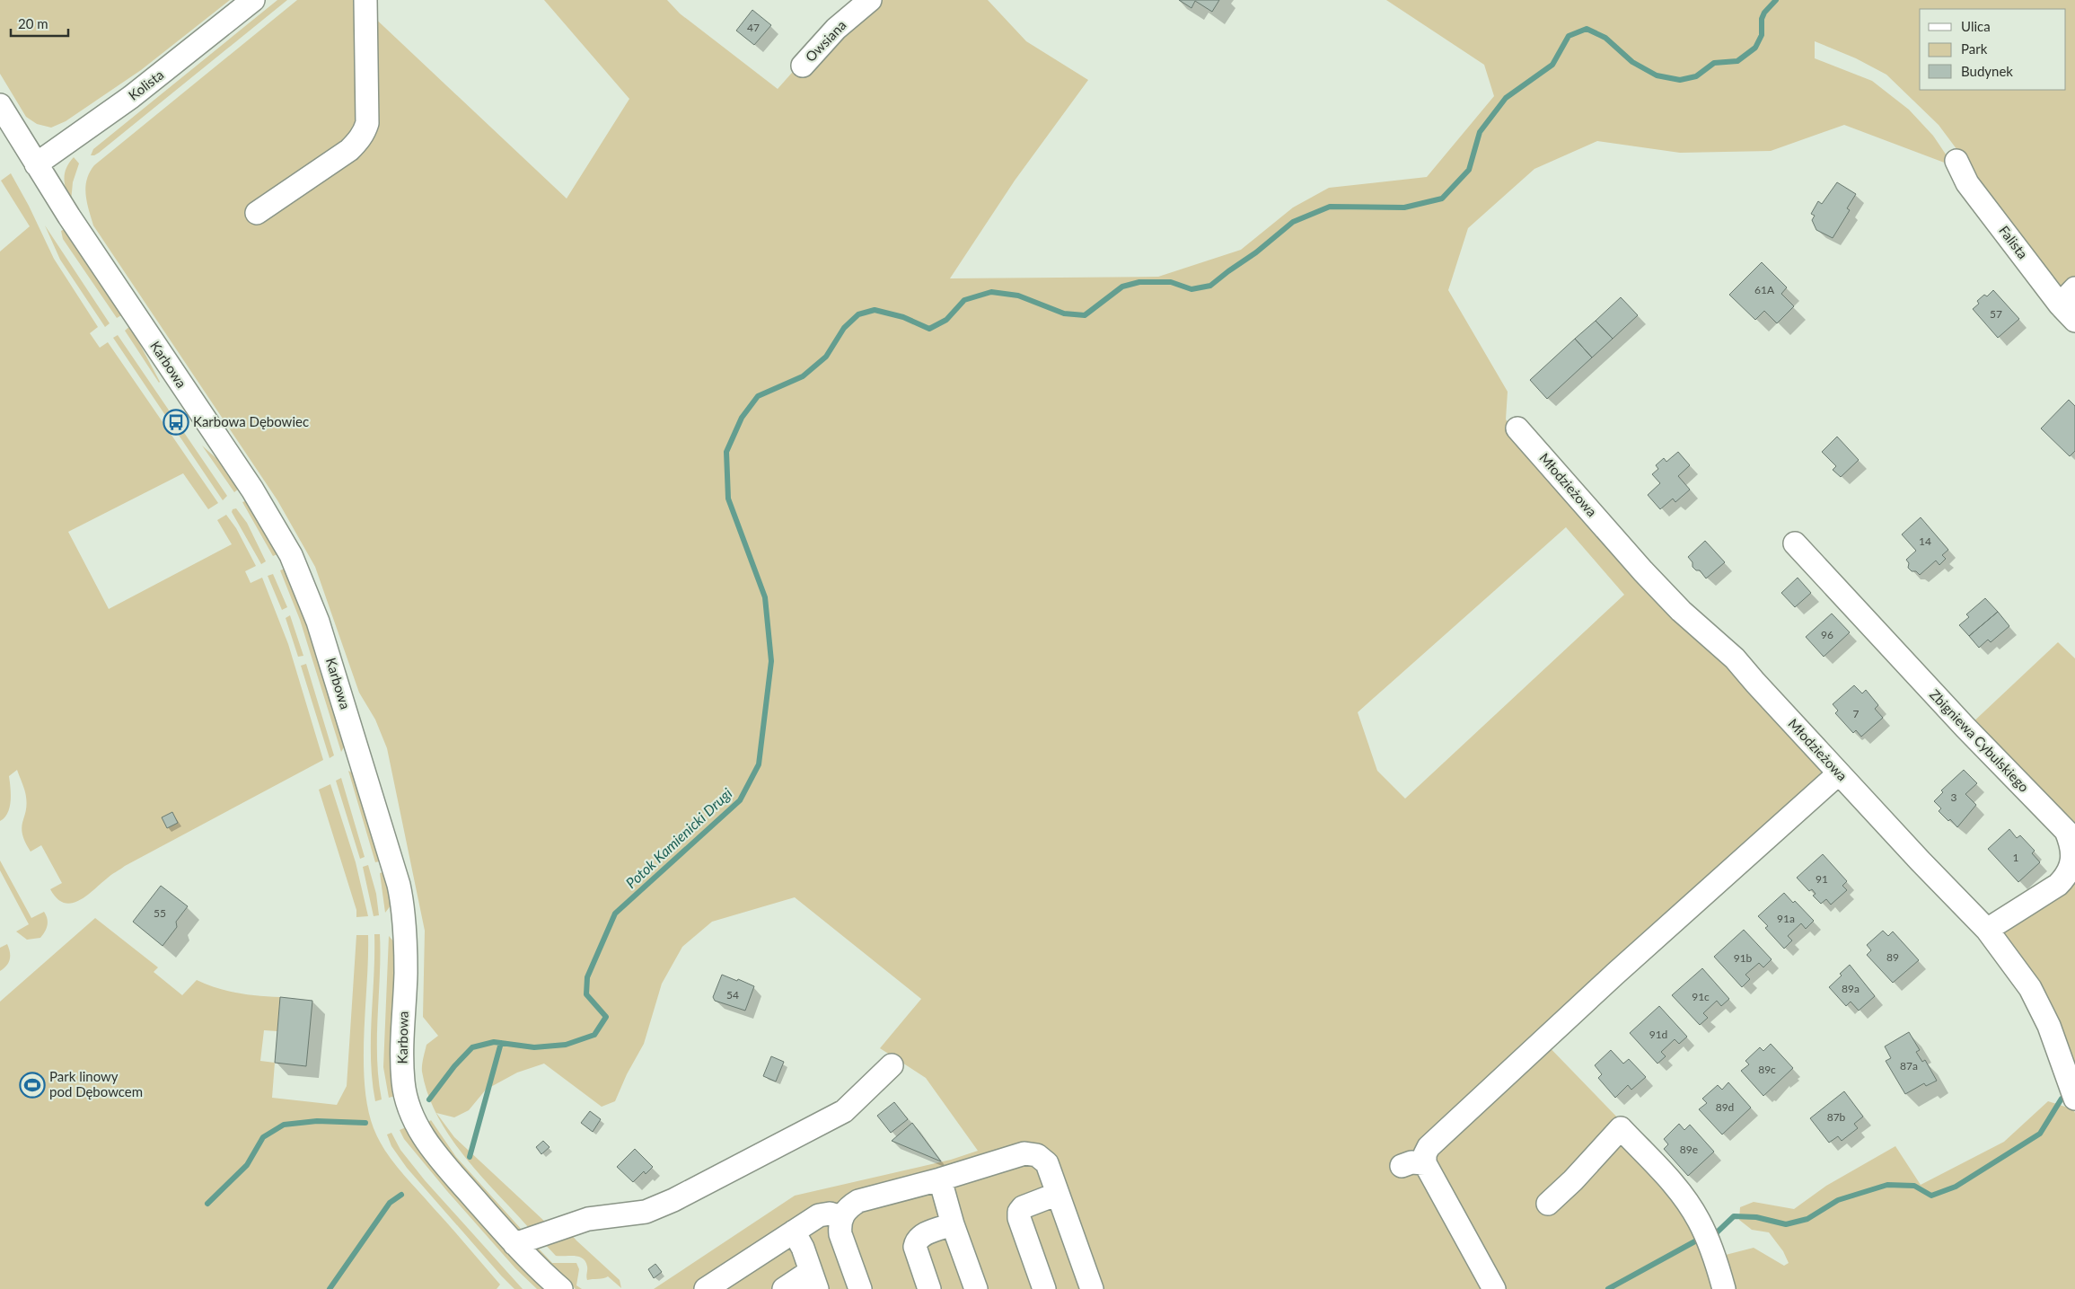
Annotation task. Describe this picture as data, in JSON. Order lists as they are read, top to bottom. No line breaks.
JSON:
{"streets":{"street":["Owsiana","Kolista","Falista","Karbowa","Młodzieżowa","Zbigniewa Cybulskiego"]},"crossings":[["Kolista","Karbowa"],["Młodzieżowa","Zbigniewa Cybulskiego"]],"water":["Potok Kamienicki Drugi"],"places":{"bus stop":["Karbowa Dębowiec"],"sports":["Park linowy pod Dębowcem"]},"house_numbers":["47","61A","57","14","96","7","3","1","91","55","91a","89","91b","89a","54","91c","91d","87a","89c","89d","87b","89e"],"legend":["Ulica","Park","Budynek"],"scale_bar":"20 m"}
